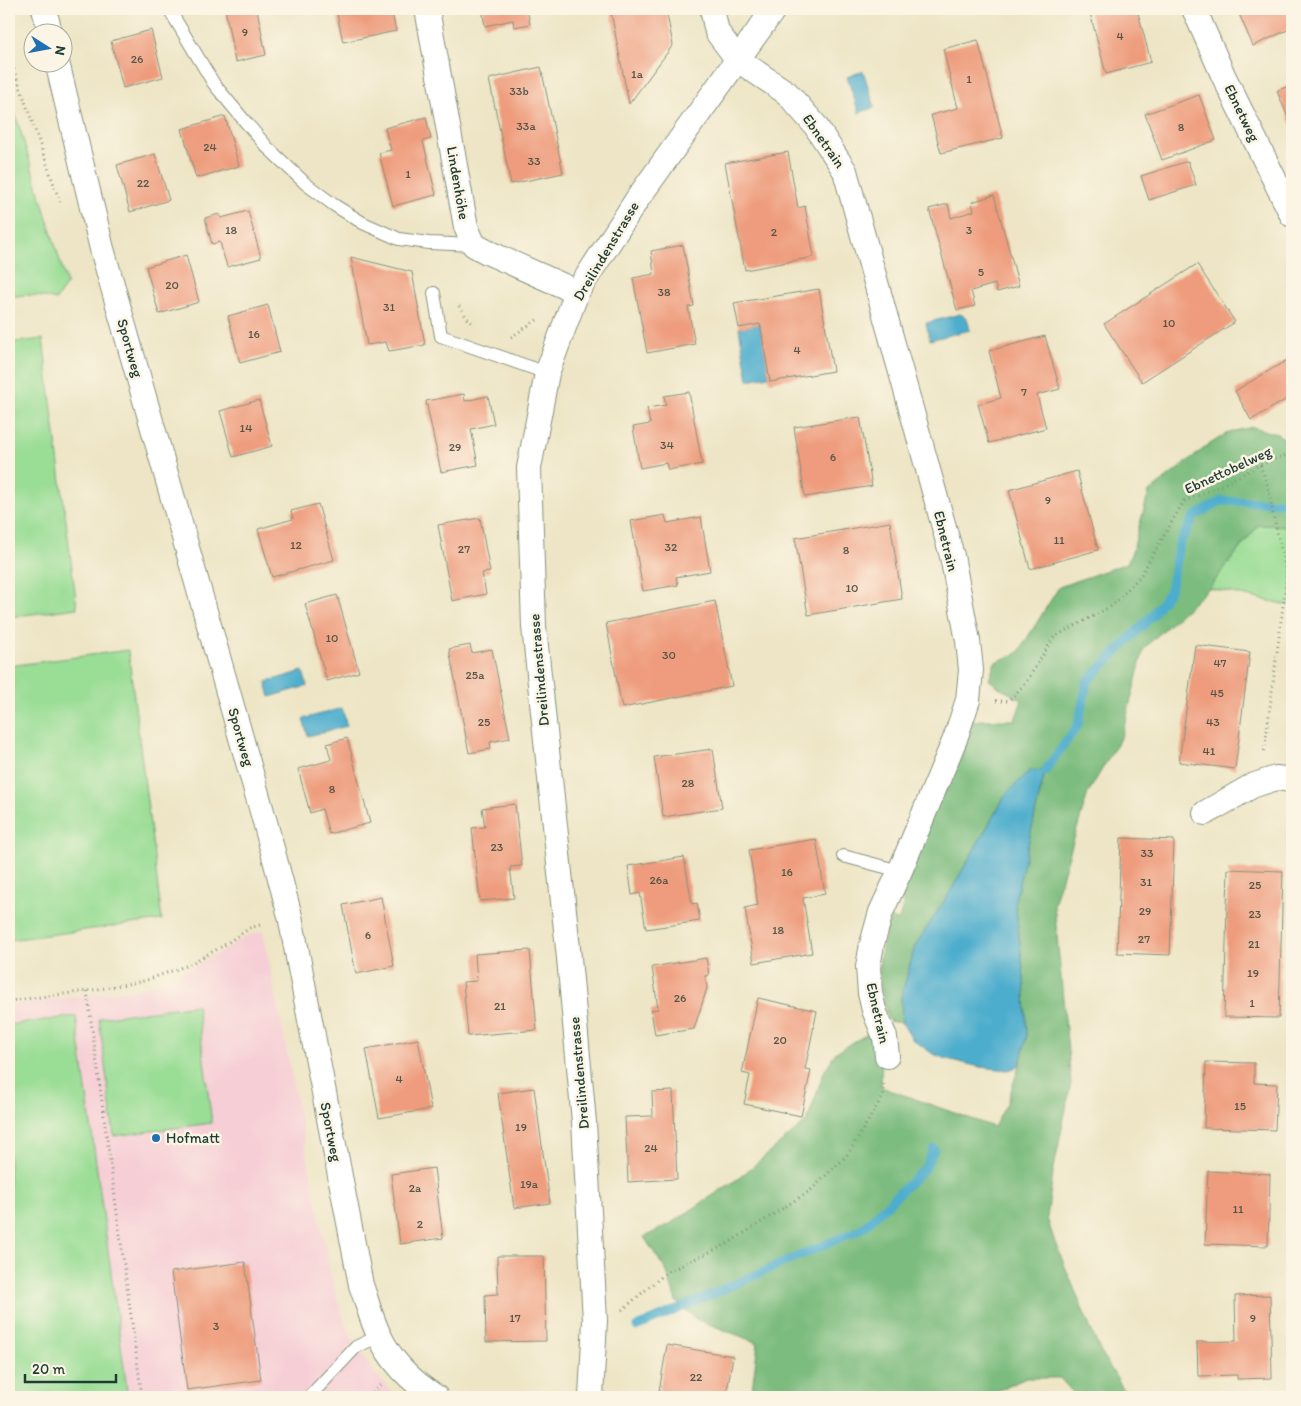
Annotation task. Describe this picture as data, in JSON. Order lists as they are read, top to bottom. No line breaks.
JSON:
{"streets":{"street":["Ebnetweg","Ebnetrain","Lindenhöhe","Dreilindenstrasse","Sportweg"],"path":["Ebnettobelweg"]},"crossings":[["Ebnetrain","Dreilindenstrasse"],["Ebnetrain","Ebnettobelweg"]],"places":["Hofmatt"],"house_numbers":["9","4","26","1a","1","33b","33a","8","24","33","1","22","18","3","2","5","20","38","31","10","16","4","7","14","34","29","6","9","11","12","32","27","8","10","10","30","47","25a","45","25","43","41","28","8","23","33","16","26a","31","25","29","23","18","6","27","21","19","26","1","21","20","4","15","19","24","19a","2a","11","2","17","9","3","22"],"scale_bar":"20 m","north":"right"}
